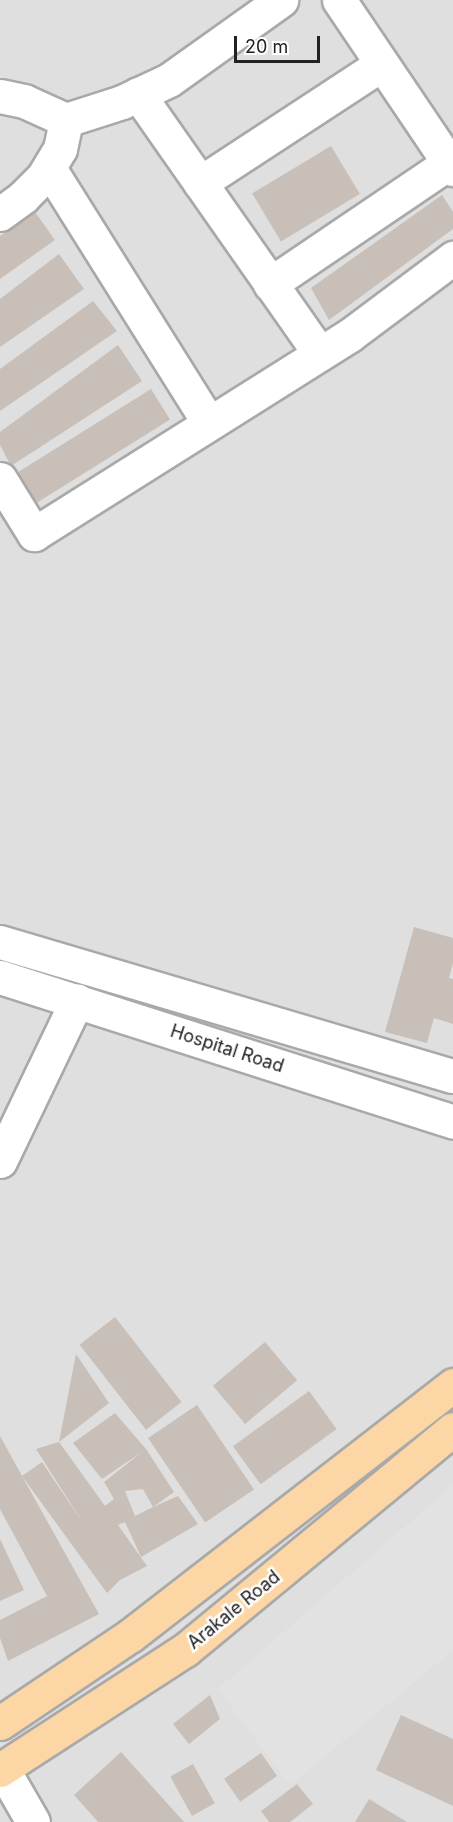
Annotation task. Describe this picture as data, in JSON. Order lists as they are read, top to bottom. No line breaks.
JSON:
{"streets":{"main road":["Arakale Road"],"street":["Hospital Road"]},"scale_bar":"20 m"}
